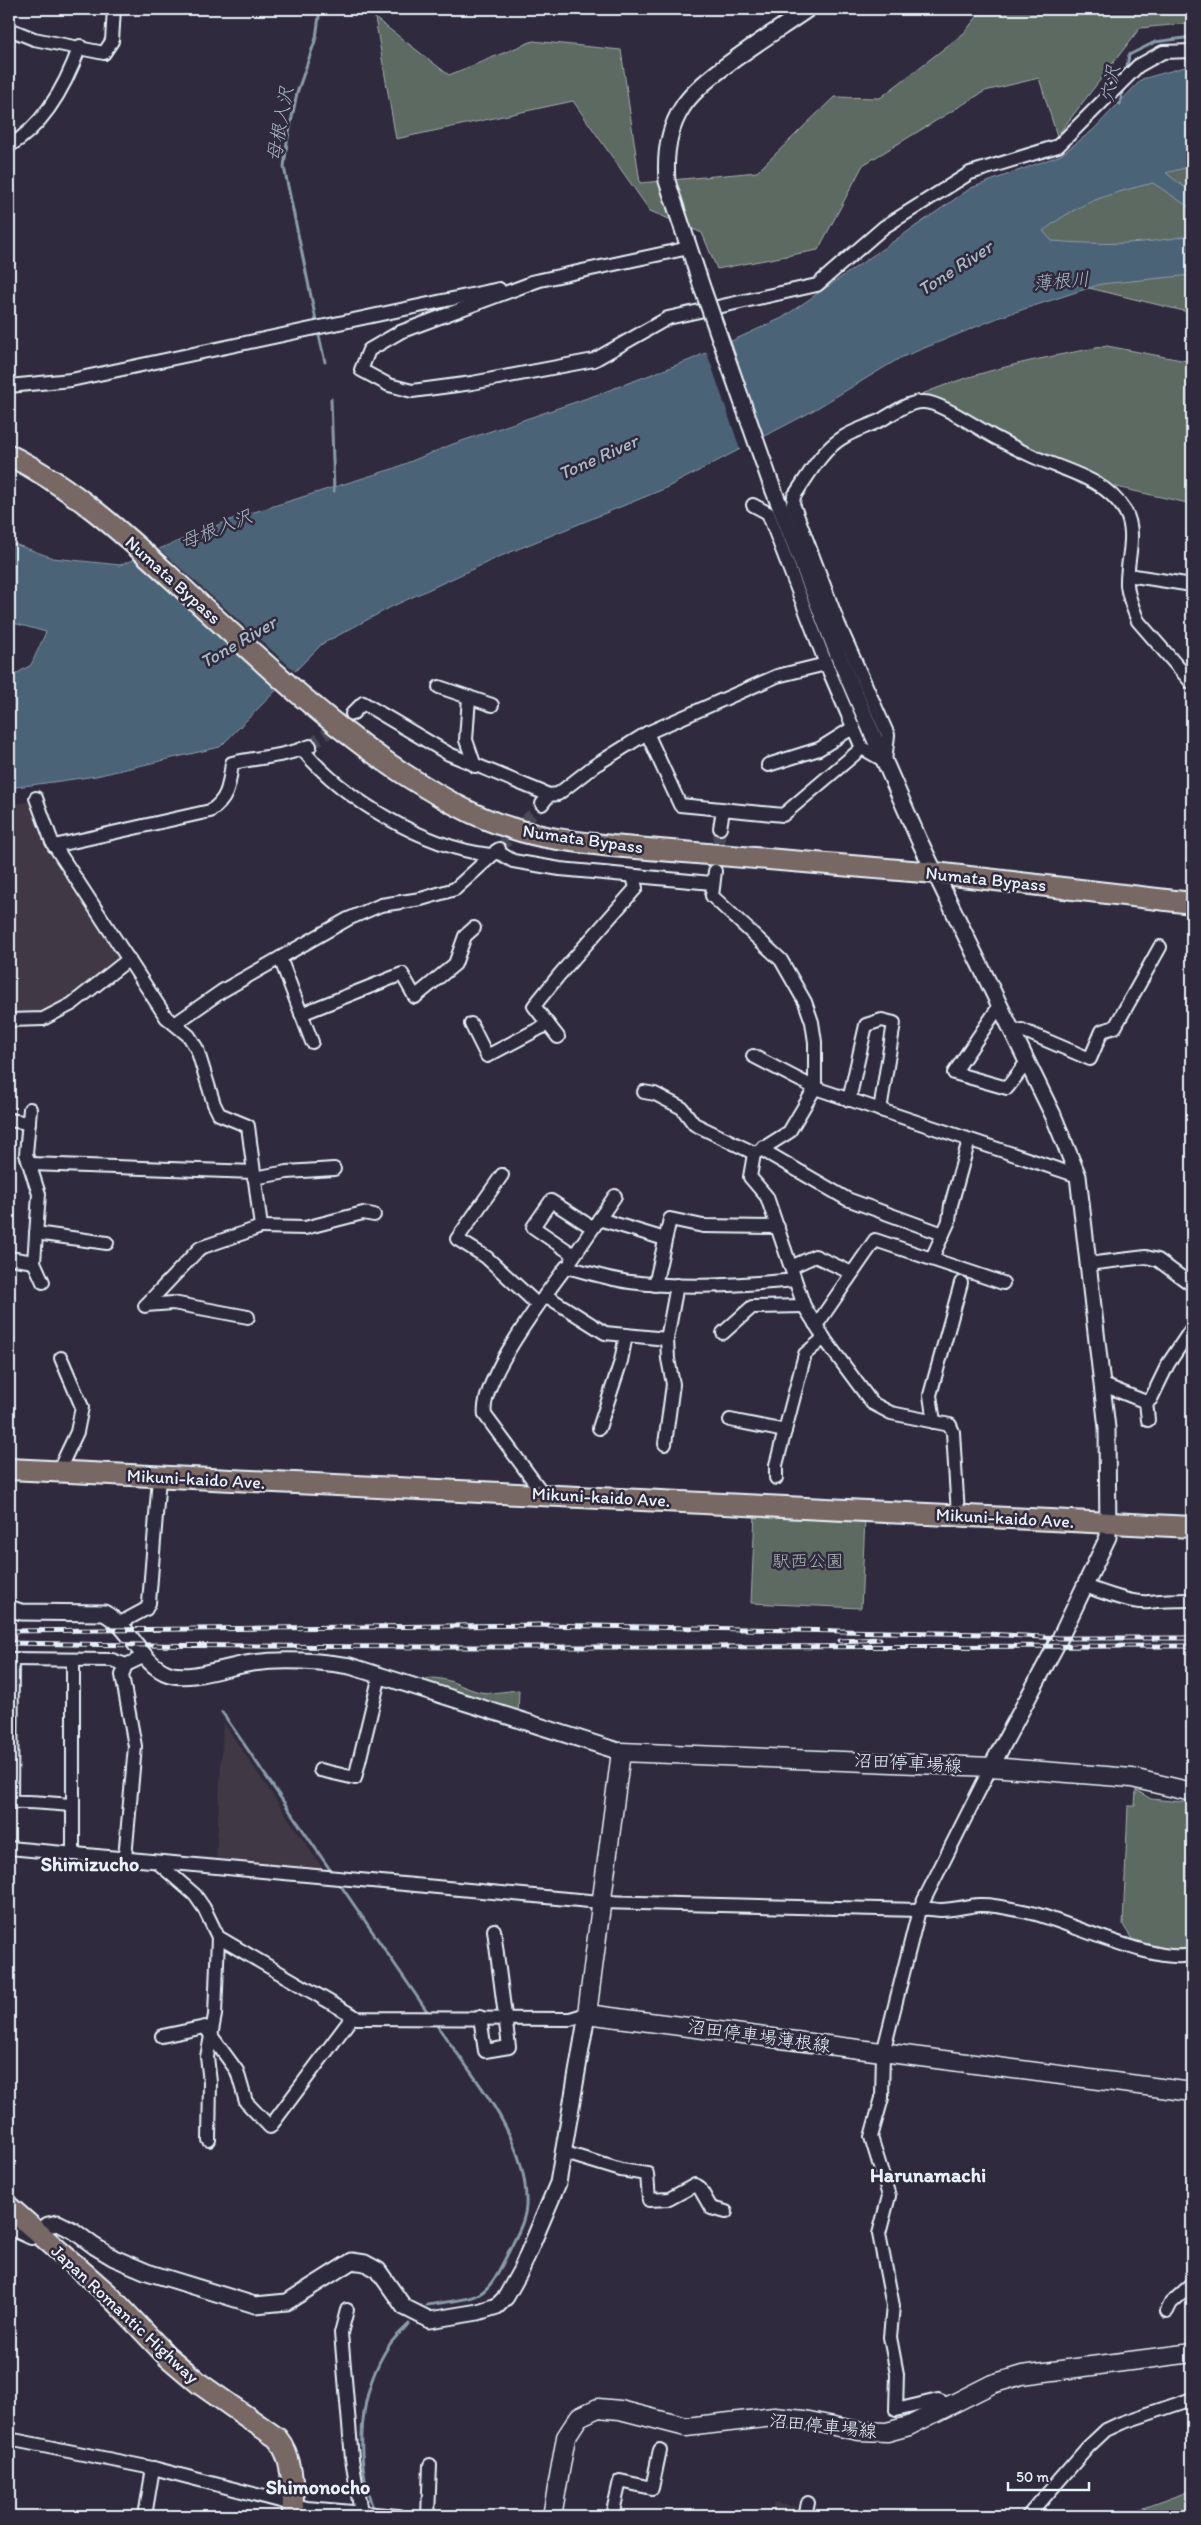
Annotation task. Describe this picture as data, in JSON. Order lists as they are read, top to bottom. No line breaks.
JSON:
{"streets":{"highway":["Numata Bypass","Mikuni-kaido Ave.","Japan Romantic Highway"],"main road":["沼田停車場線","沼田停車場薄根線"]},"districts":["Shimizucho","Harunamachi","Shimonocho"],"water":["穴沢","母根入沢","Tone River","薄根川"],"parks":["駅西公園"],"scale_bar":"50 m"}
